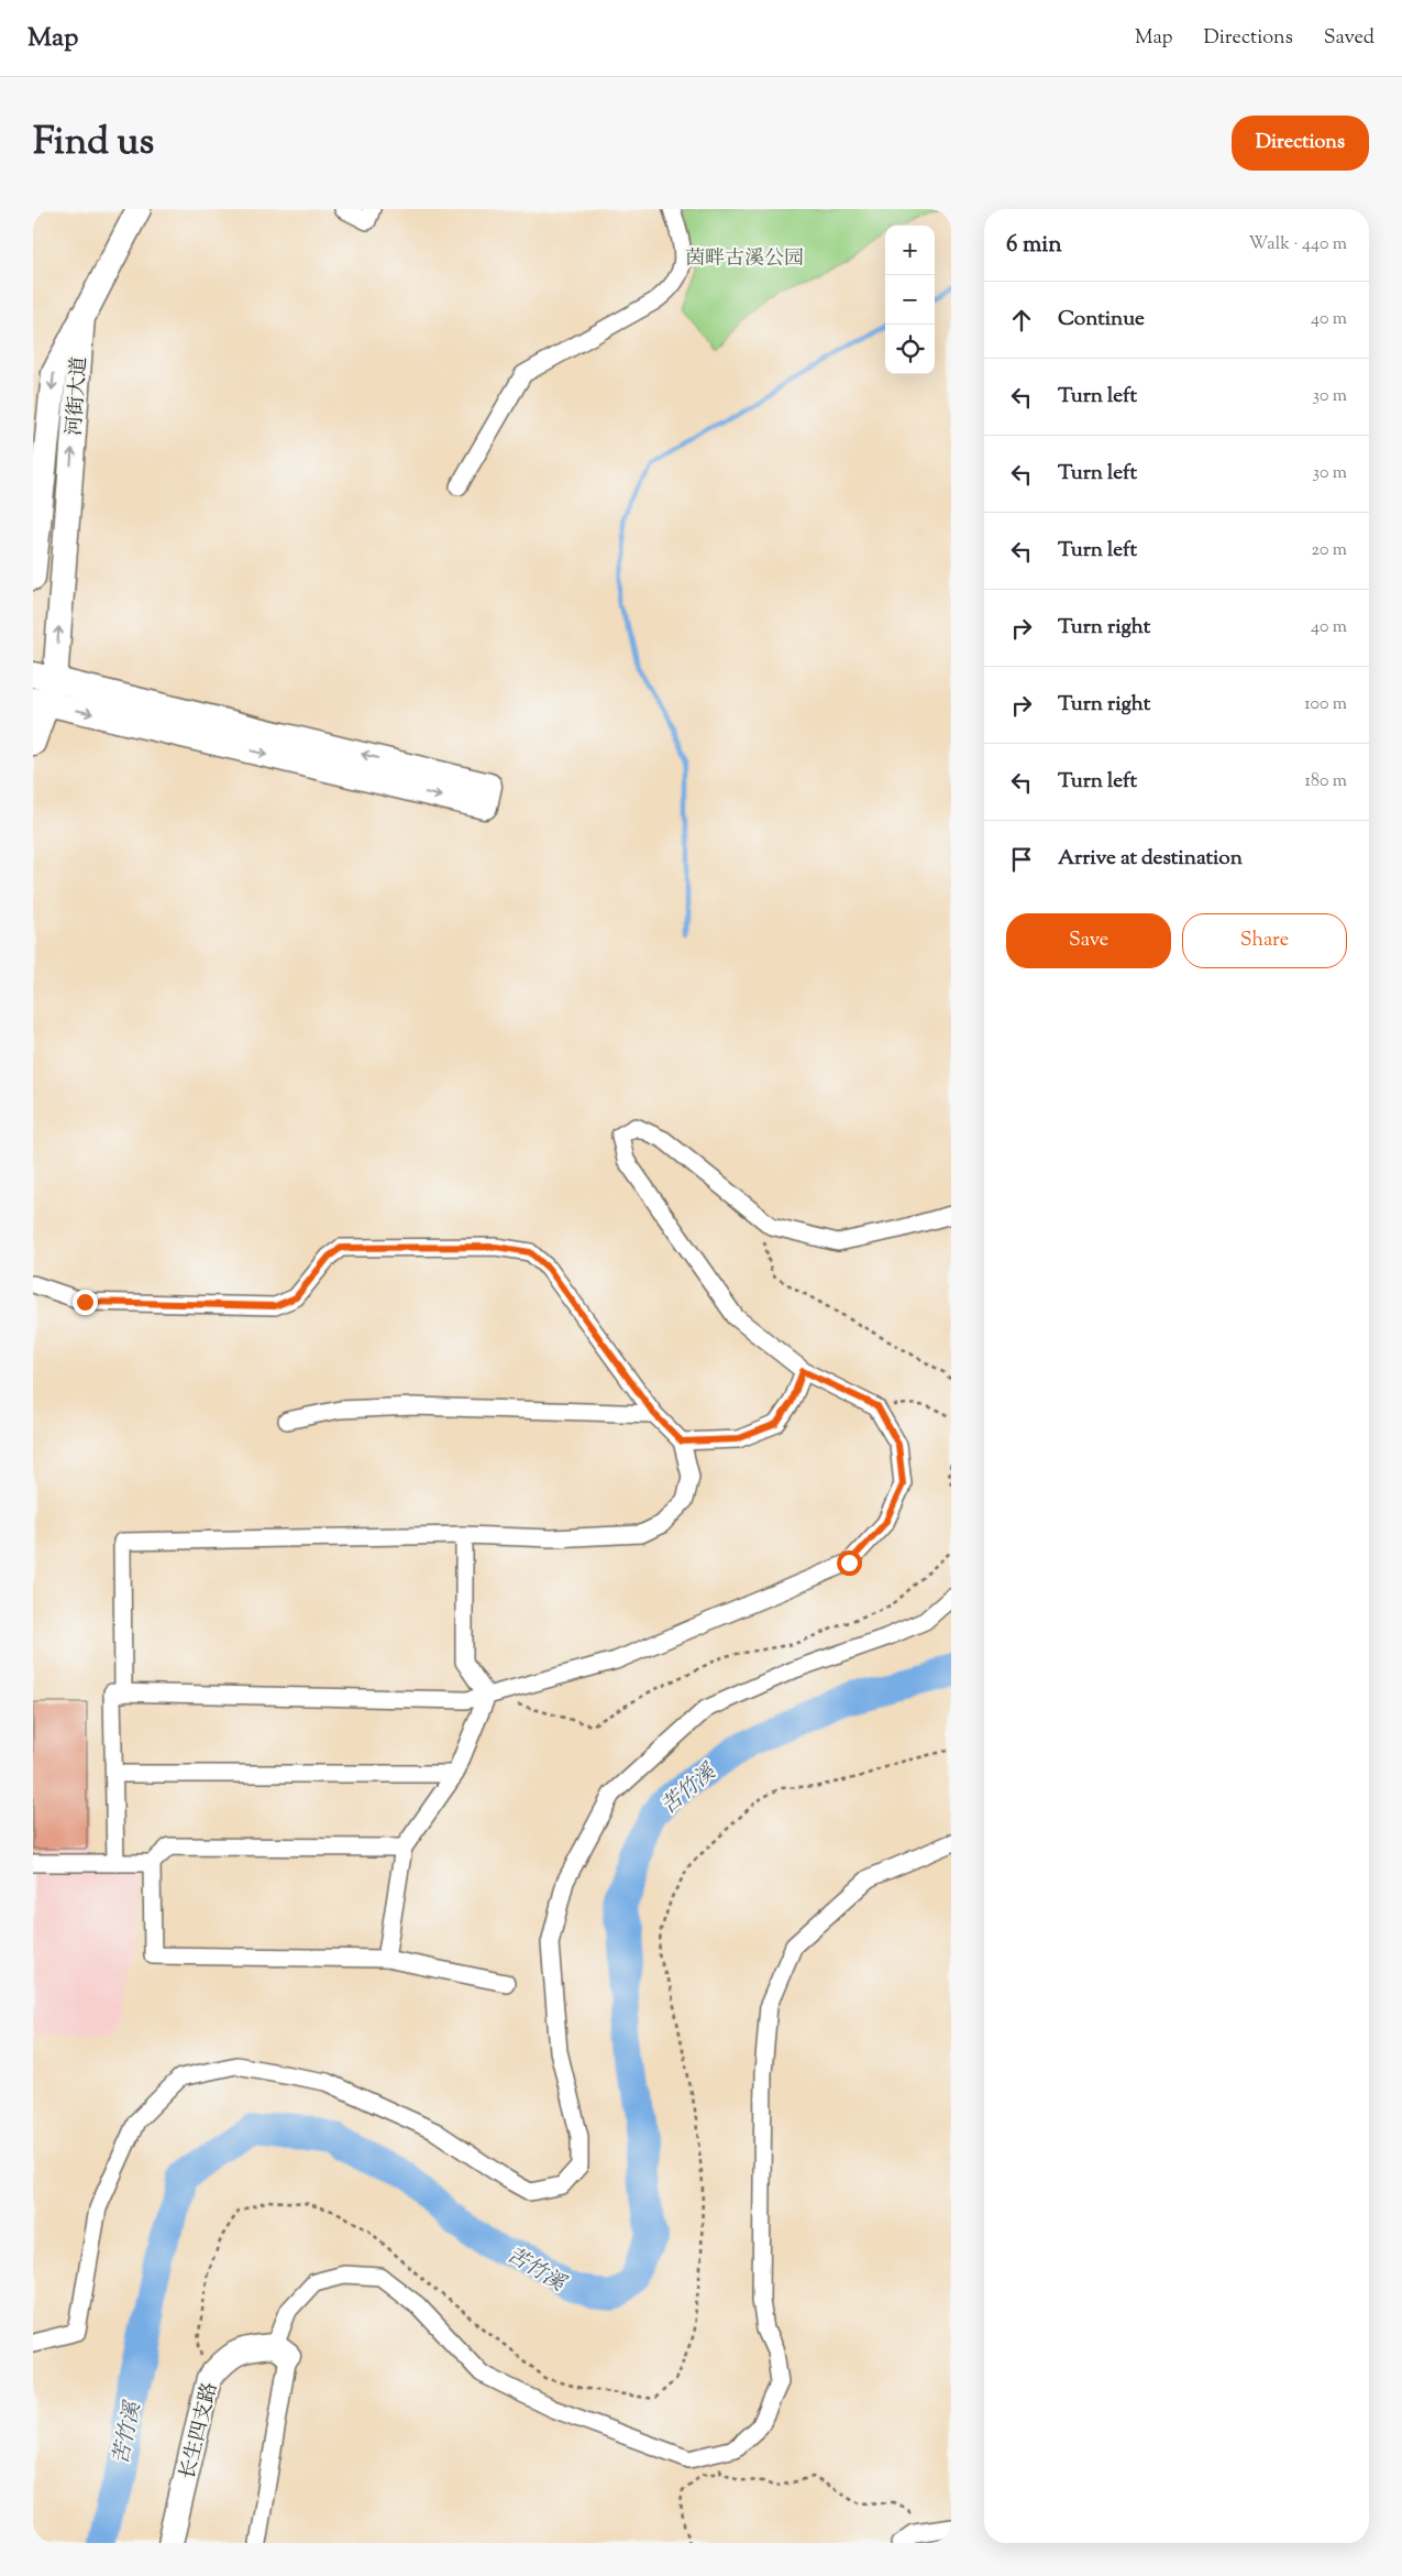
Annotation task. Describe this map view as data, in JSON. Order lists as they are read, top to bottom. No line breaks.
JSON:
{"streets":{"main road":["河街大道","长生四支路"]},"water":["苦竹溪"],"parks":["茵畔古溪公园"],"page":{"header":"Map","nav":["Map","Directions","Saved"],"title":"Find us","buttons":["Directions",["Save","Share"]],"heading":["6 min","Walk · 440 m"],"map_buttons":["+","−"],"list":[["Continue","40 m"],["Turn left","30 m"],["Turn left","30 m"],["Turn left","20 m"],["Turn right","40 m"],["Turn right","100 m"],["Turn left","180 m"],"Arrive at destination"]}}
